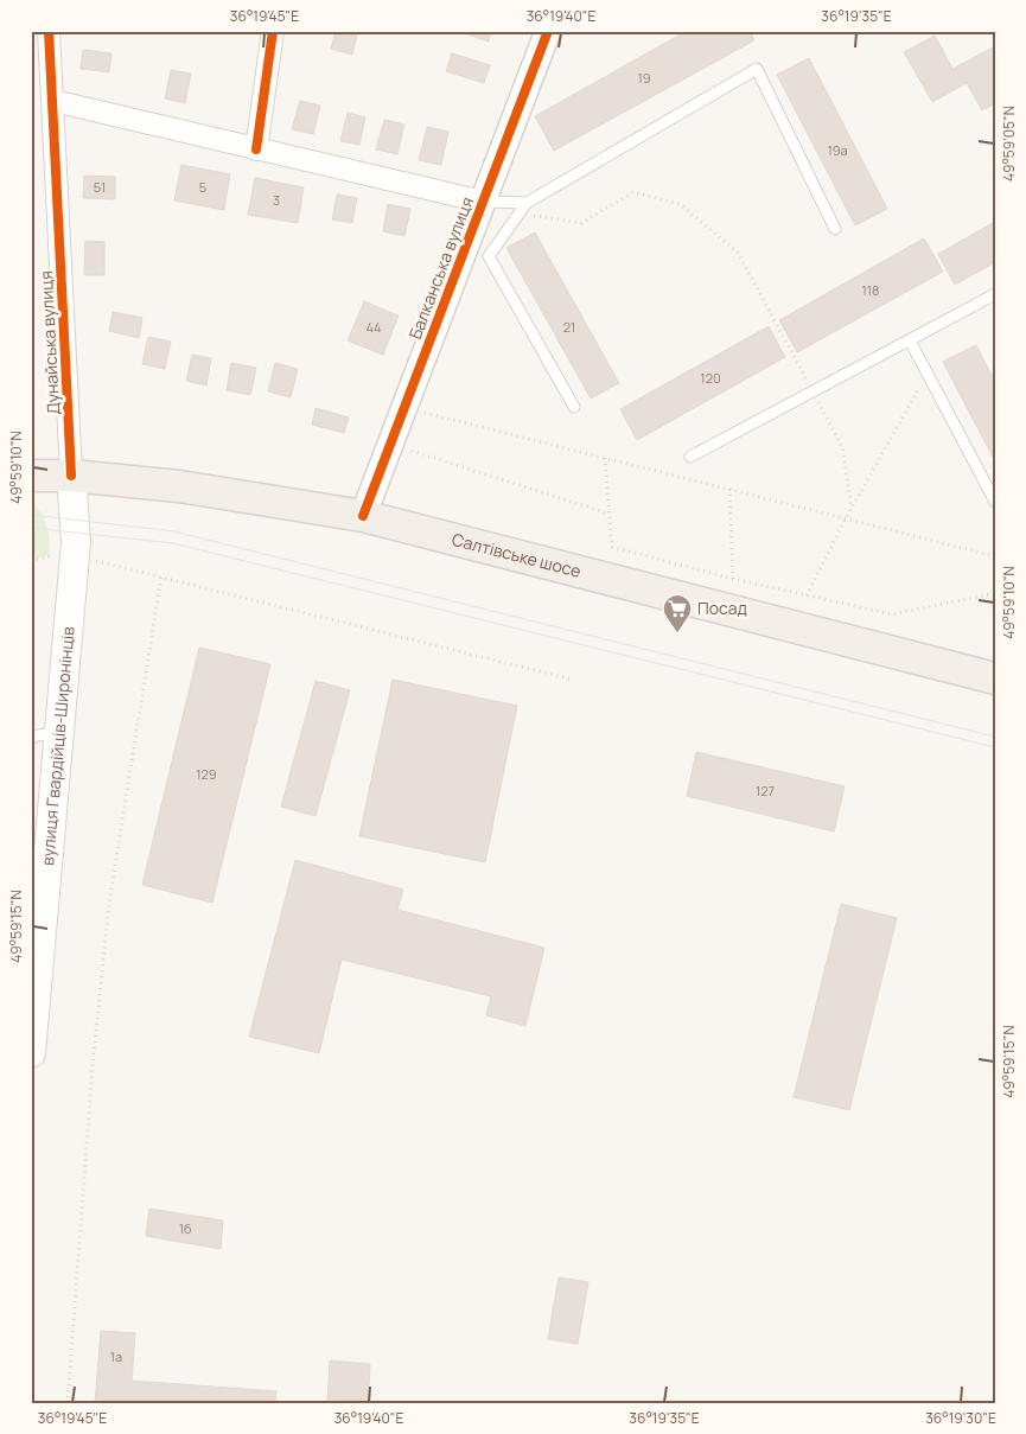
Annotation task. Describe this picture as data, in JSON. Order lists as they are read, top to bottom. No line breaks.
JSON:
{"streets":{"main road":["Салтівське шосе","вулиця Гвардійців-Широнінців"],"street":["Балканська вулиця","Дунайська вулиця"]},"crossings":[["Балканська вулиця","Салтівське шосе"],["Дунайська вулиця","Салтівське шосе"],["Дунайська вулиця","вулиця Гвардійців-Широнінців"],["Салтівське шосе","вулиця Гвардійців-Широнінців"]],"places":{"supermarket":["Посад"]},"house_numbers":["19","19а","51","5","3","118","44","21","120","129","127","1б","1а"],"coordinates":["36°19'45\"E","36°19'40\"E","36°19'35\"E","49°59'05\"N","49°59'10\"N","49°59'15\"N","36°19'30\"E"]}
